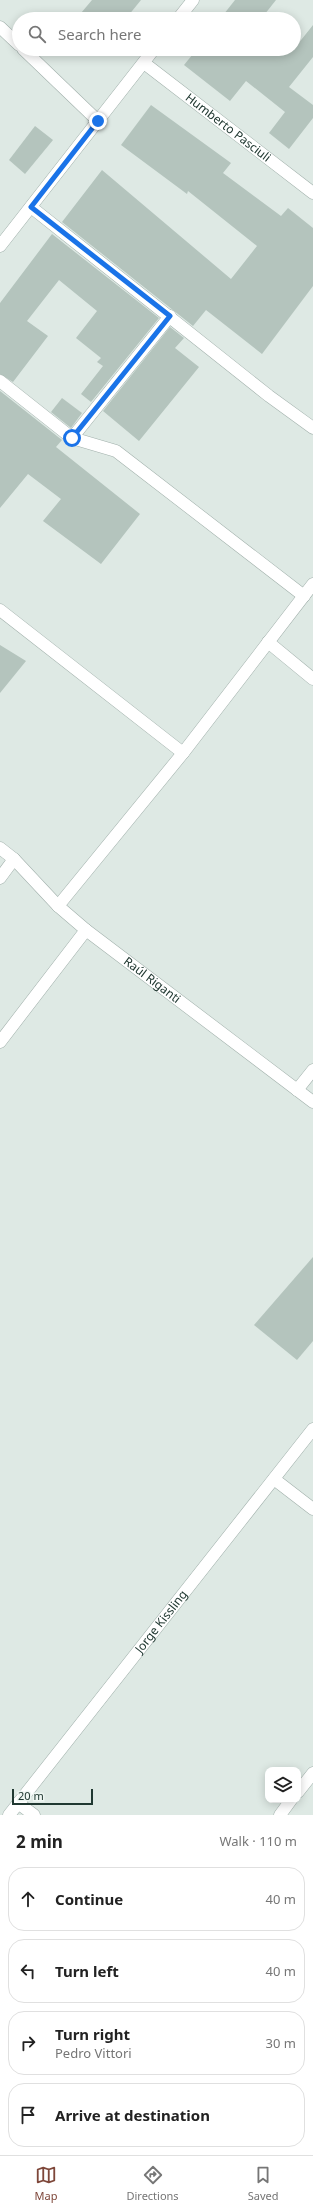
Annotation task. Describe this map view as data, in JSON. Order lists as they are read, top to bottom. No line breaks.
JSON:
{"streets":{"street":["Humberto Pasciuli","Raúl Riganti","Jorge Kissling"]},"scale_bar":"20 m","page":{"search":"Search here","scale":"20 m","heading":["2 min","Walk · 110 m"],"list":[["Continue","40 m"],["Turn left","40 m"],["Turn right","Pedro Vittori","30 m"],"Arrive at destination"],"nav":["Map","Directions","Saved"]}}
